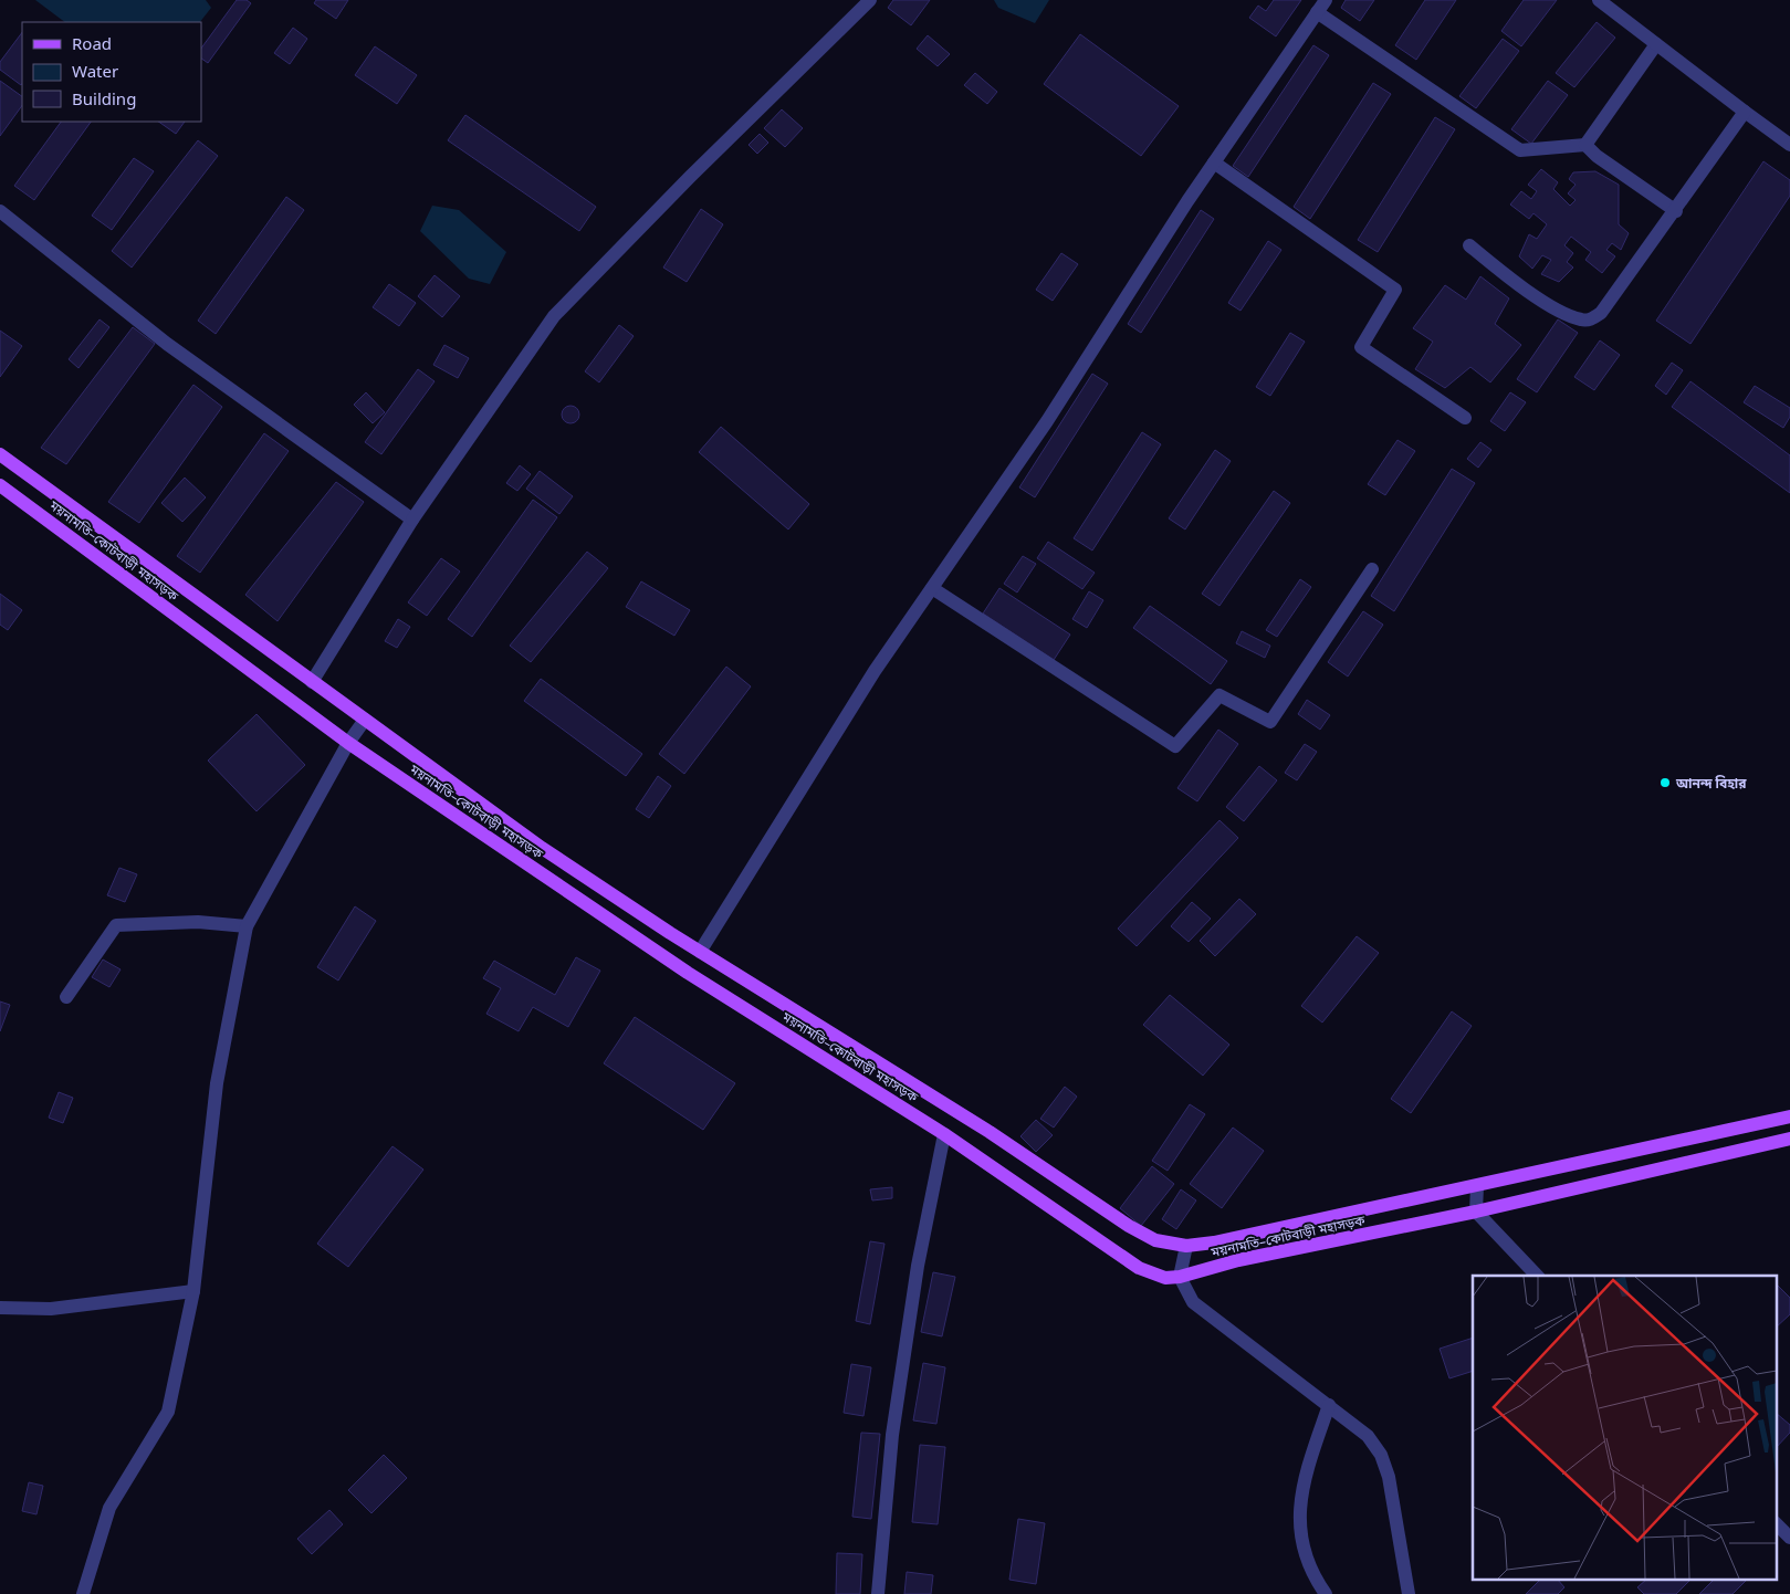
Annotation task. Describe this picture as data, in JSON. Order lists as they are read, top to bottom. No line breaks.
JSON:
{"streets":{"main road":["ময়নামতি–কোটবাড়ী মহাসড়ক"]},"places":["আনন্দ বিহার"],"legend":["Road","Water","Building"]}
